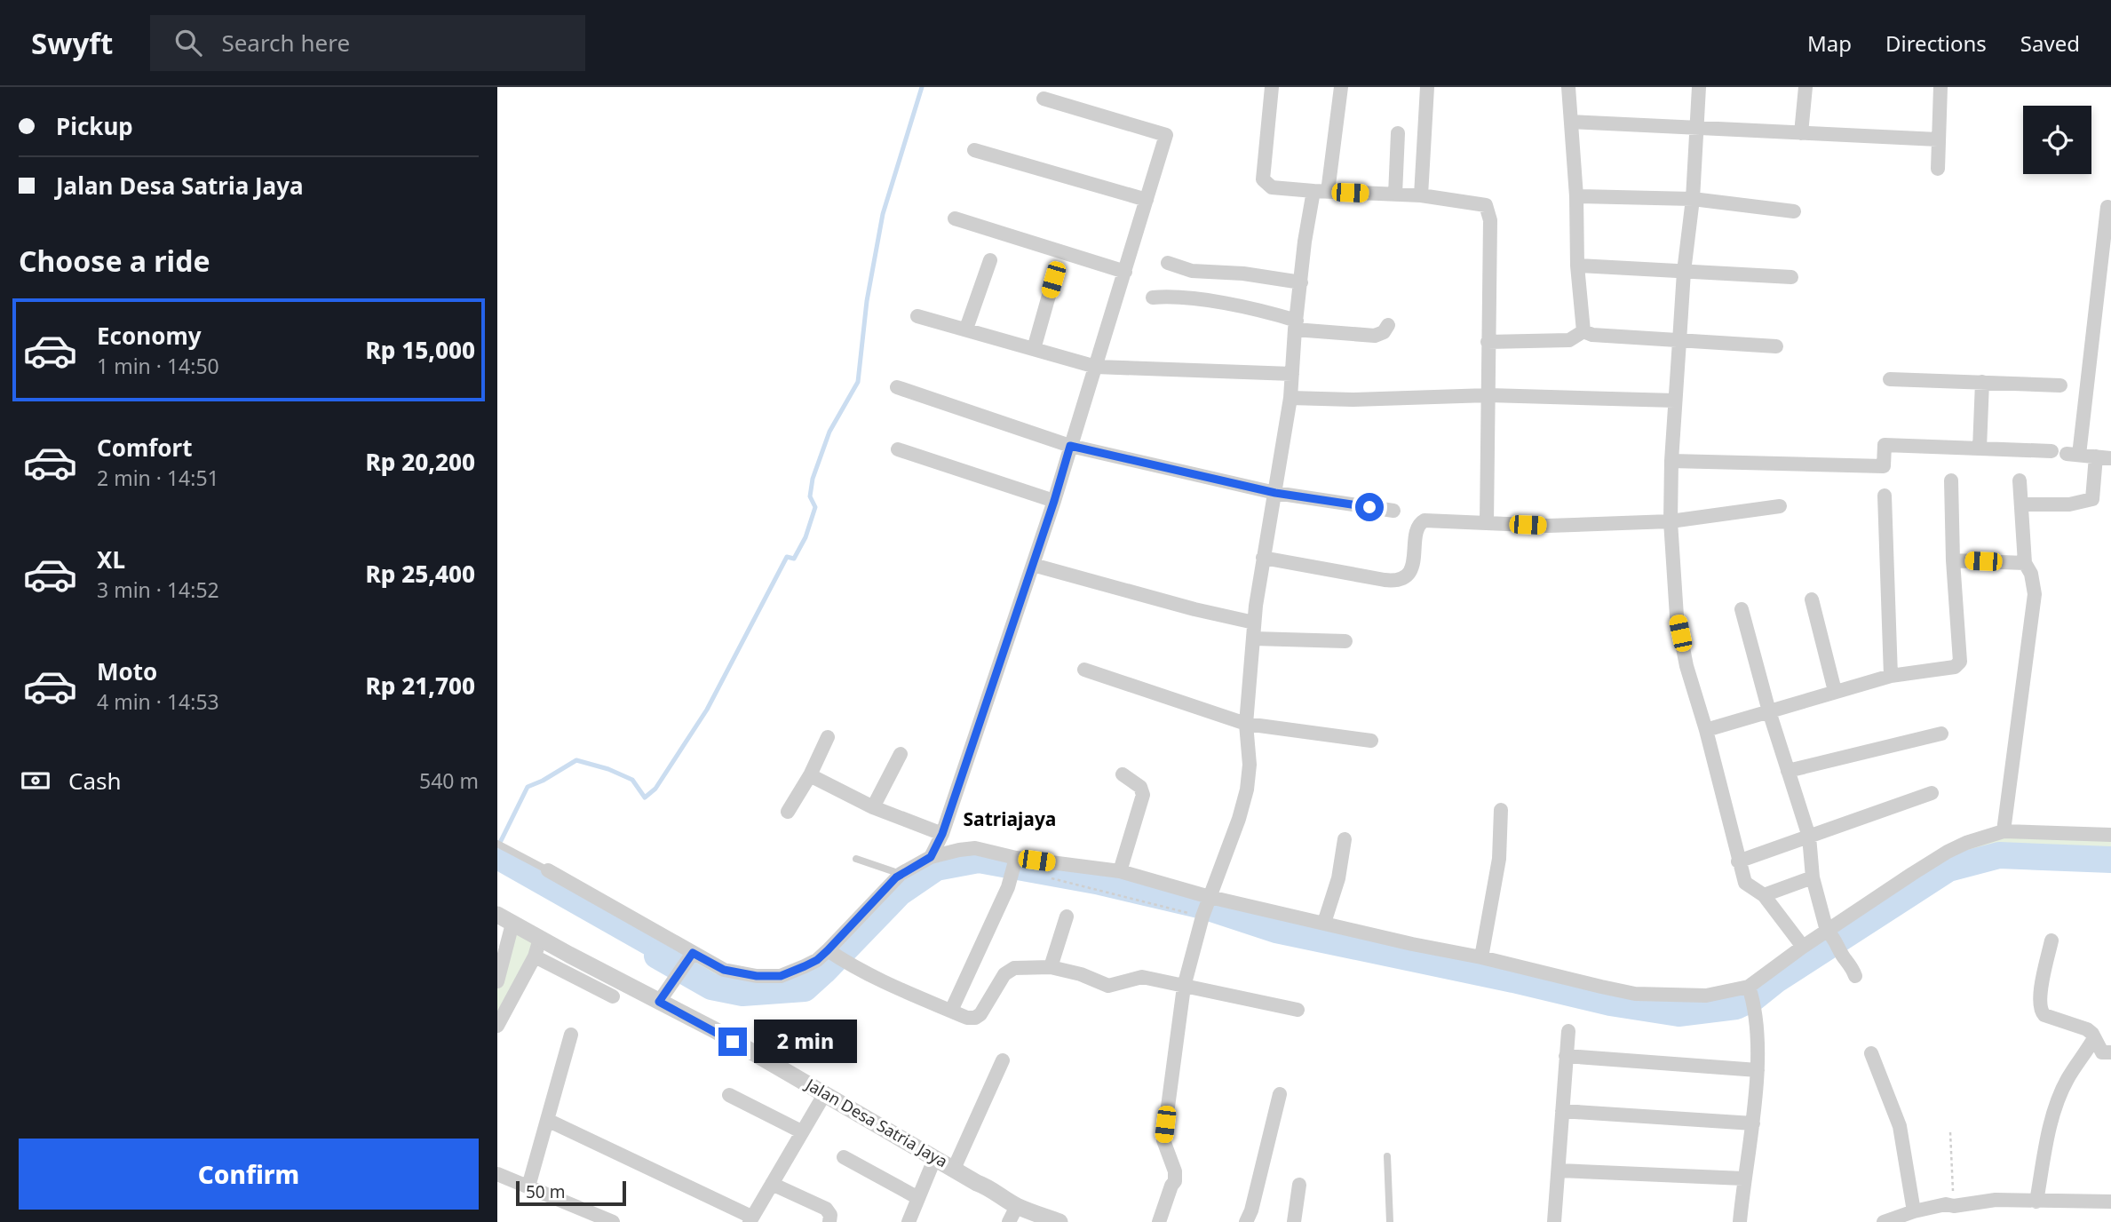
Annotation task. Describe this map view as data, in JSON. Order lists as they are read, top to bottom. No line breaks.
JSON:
{"streets":{"street":["Jalan Desa Satria Jaya"]},"districts":["Satriajaya"],"scale_bar":"50 m","page":{"header":"Swyft","search":"Search here","nav":["Map","Directions","Saved"],"banner":["Pickup","Jalan Desa Satria Jaya"],"heading":"Choose a ride","list":[{"name":"Economy","note":"1 min · 14:50","value":"Rp 15,000"},{"name":"Comfort","note":"2 min · 14:51","value":"Rp 20,200"},{"name":"XL","note":"3 min · 14:52","value":"Rp 25,400"},{"name":"Moto","note":"4 min · 14:53","value":"Rp 21,700"}],"pay":["Cash","540 m"],"bubble":"2 min","buttons":"Confirm","scale":"50 m"}}
